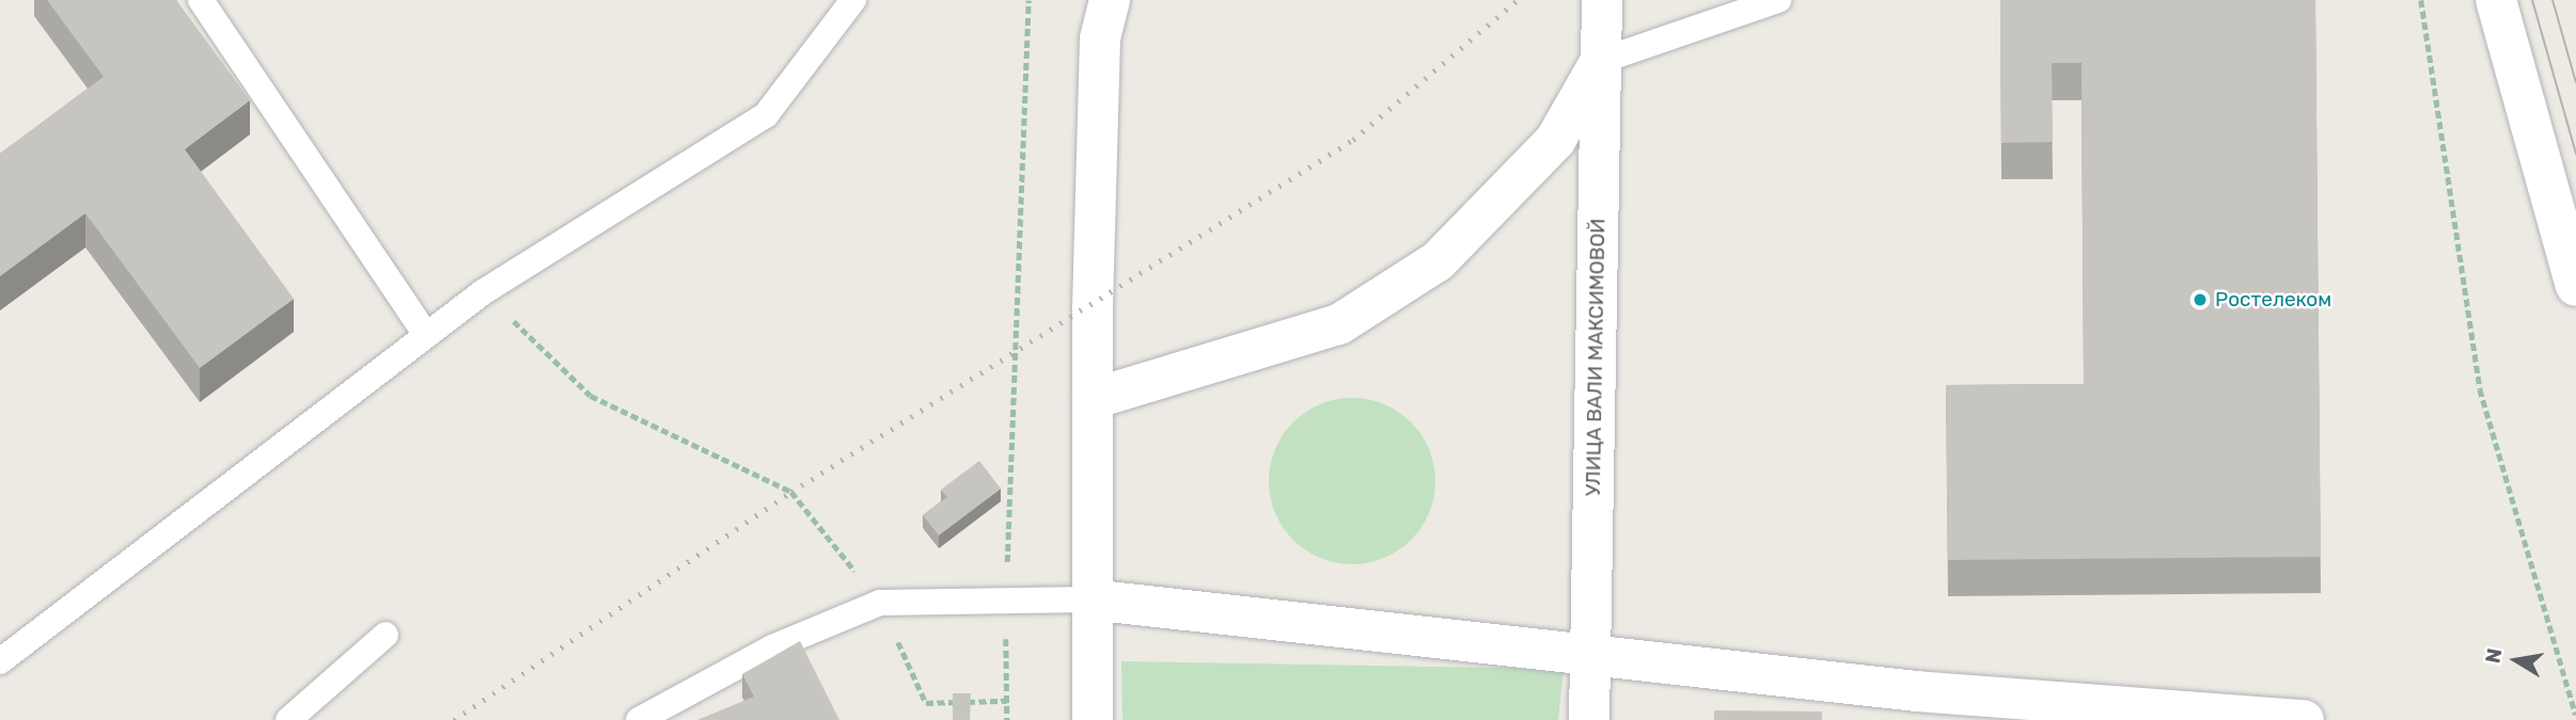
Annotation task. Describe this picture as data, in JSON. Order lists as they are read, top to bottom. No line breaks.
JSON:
{"streets":{"main road":["УЛИЦА ВАЛИ МАКСИМОВОЙ"]},"places":["Ростелеком"],"north":"left"}
